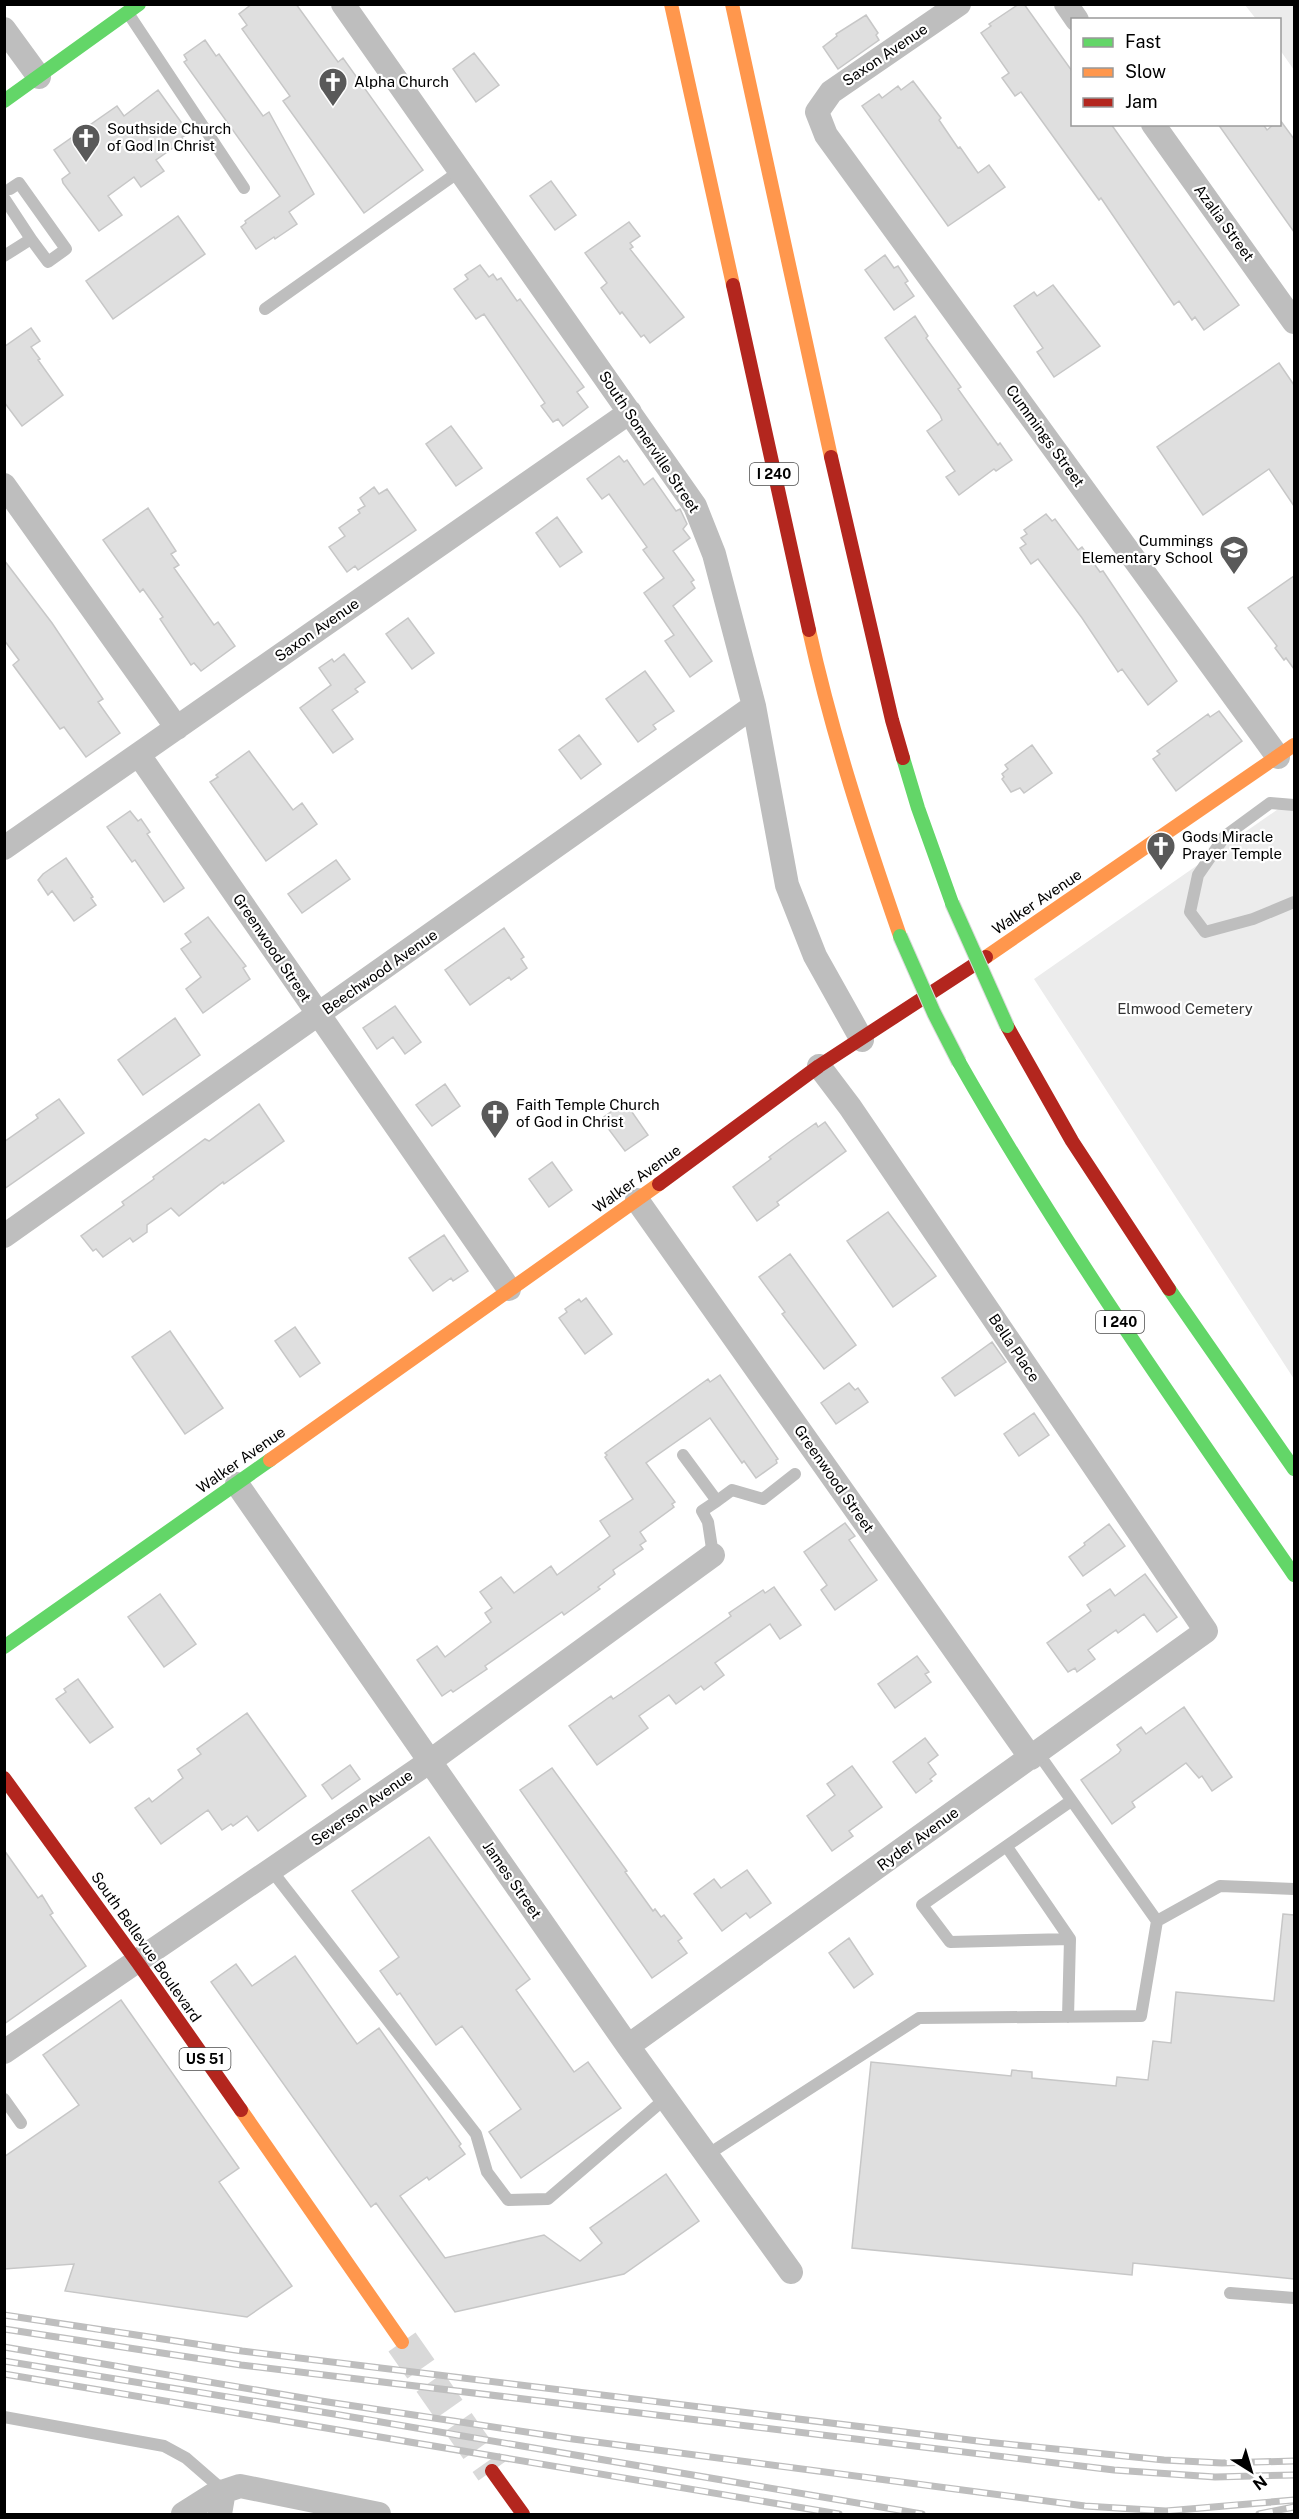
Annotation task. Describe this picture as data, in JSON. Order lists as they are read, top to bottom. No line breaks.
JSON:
{"streets":{"main road":["I 240","Walker Avenue","South Bellevue Boulevard","US 51"],"street":["Saxon Avenue","Azalia Street","Cummings Street","South Somerville Street","Greenwood Street","Beechwood Avenue","Bella Place","Severson Avenue","Ryder Avenue","James Street"]},"crossings":[["Saxon Avenue","Cummings Street"],["Saxon Avenue","South Somerville Street"],["Saxon Avenue","Greenwood Street"],["Cummings Street","Walker Avenue"],["South Somerville Street","Walker Avenue"],["South Somerville Street","Beechwood Avenue"],["Walker Avenue","Greenwood Street"],["Walker Avenue","Bella Place"],["Walker Avenue","James Street"],["Greenwood Street","Beechwood Avenue"],["Greenwood Street","Ryder Avenue"],["Bella Place","Ryder Avenue"],["Severson Avenue","James Street"],["Severson Avenue","South Bellevue Boulevard"],["Ryder Avenue","James Street"]],"parks":["Elmwood Cemetery"],"places":{"church":["Alpha Church","Southside Church of God In Christ","Gods Miracle Prayer Temple","Faith Temple Church of God in Christ"],"school or university":["Cummings Elementary School"]},"legend":["Fast","Slow","Jam"],"north":"bottom right"}
